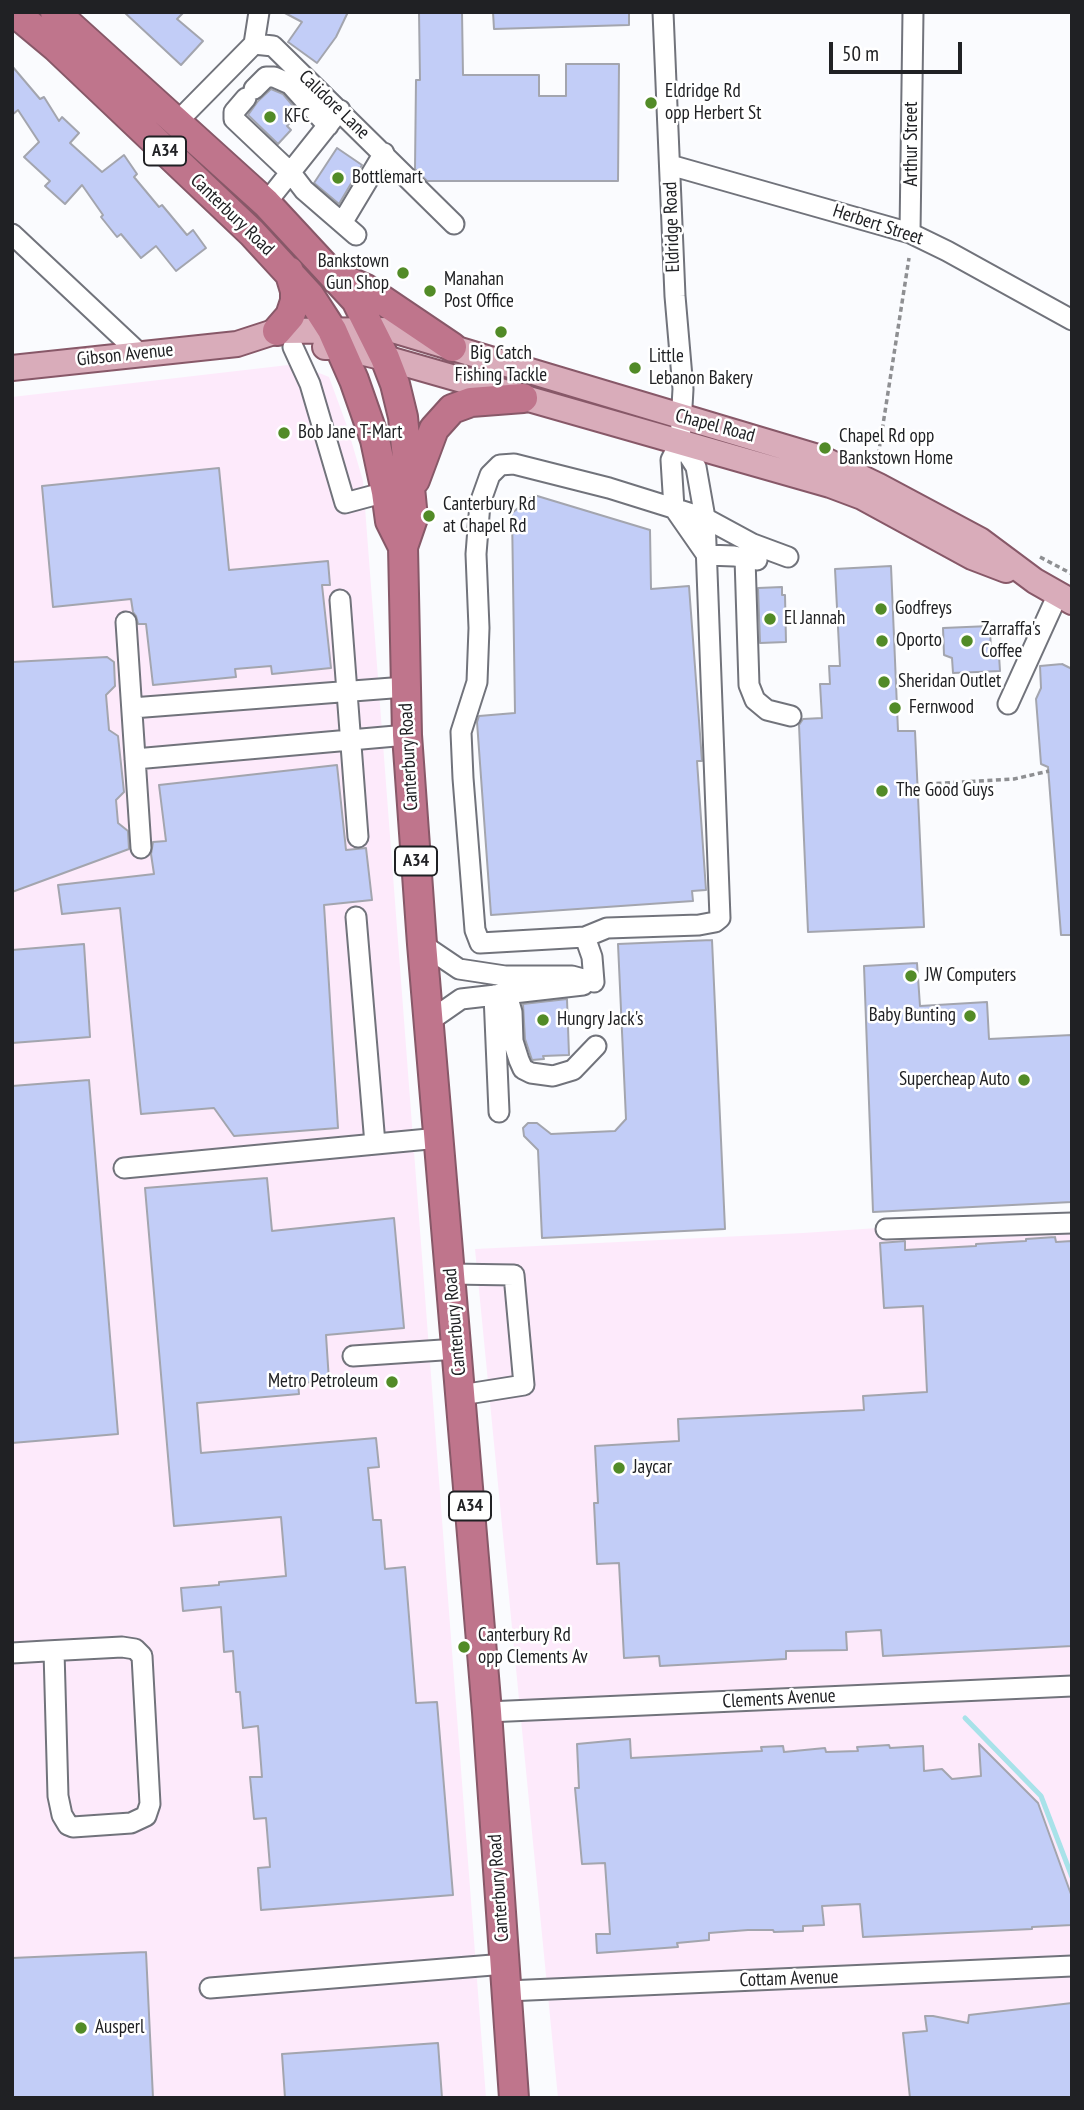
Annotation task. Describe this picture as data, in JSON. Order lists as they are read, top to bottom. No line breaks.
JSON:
{"streets":{"highway":["A34","Canterbury Road"],"main road":["Gibson Avenue","Chapel Road"],"street":["Calidore Lane","Arthur Street","Herbert Street","Eldridge Road","Clements Avenue","Cottam Avenue"]},"crossings":[["Arthur Street","Herbert Street"],["Canterbury Road","Gibson Avenue"],["Canterbury Road","Chapel Road"],["Canterbury Road","Clements Avenue"],["Canterbury Road","Cottam Avenue"],["Herbert Street","Eldridge Road"],["Eldridge Road","Chapel Road"],["Gibson Avenue","Chapel Road"]],"places":["Eldridge Rd opp Herbert St","KFC","Bottlemart","Bankstown Gun Shop","Manahan Post Office","Big Catch Fishing Tackle","Little Lebanon Bakery","Bob Jane T-Mart","Chapel Rd opp Bankstown Home","Canterbury Rd at Chapel Rd","Godfreys","El Jannah","Oporto","Zarraffa's Coffee","Sheridan Outlet","Fernwood","The Good Guys","JW Computers","Baby Bunting","Hungry Jack's","Supercheap Auto","Metro Petroleum","Jaycar","Canterbury Rd opp Clements Av","Ausperl"],"scale_bar":"50 m"}
